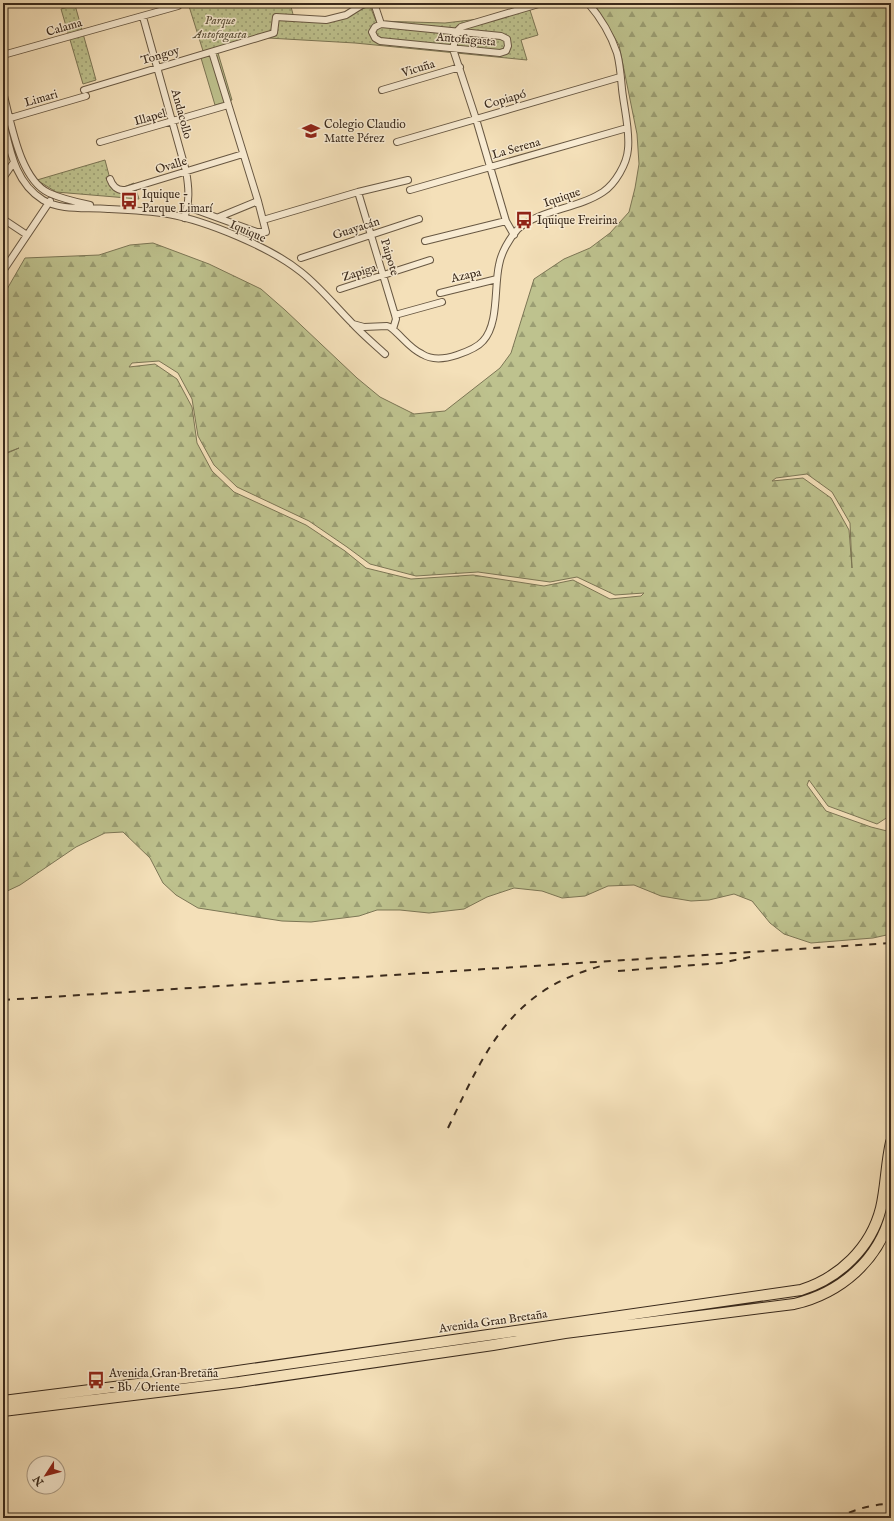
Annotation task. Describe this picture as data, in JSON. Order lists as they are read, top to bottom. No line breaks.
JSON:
{"streets":{"main road":["Avenida Gran Bretaña"],"street":["Calama","Antofagasta","Tongoy","Vicuña","Limari","Copiapó","Andacollo","Illapel","La Serena","Ovalle","Iquique","Guayacán","Paipote","Zapiga","Azapa"]},"crossings":[["Calama","Andacollo"],["Tongoy","Limari"],["Tongoy","Andacollo"],["Copiapó","Iquique"],["Andacollo","Illapel"],["Andacollo","Ovalle"],["Andacollo","Iquique"],["La Serena","Iquique"],["Iquique","Paipote"],["Iquique","Azapa"],["Guayacán","Paipote"],["Paipote","Zapiga"]],"parks":["Parque Antofagasta"],"places":{"school or university":["Colegio Claudio Matte Pérez"],"bus stop":["Iquique - Parque Limarí","Iquique Freirina","Avenida Gran Bretaña - Bb / Oriente"]},"north":"bottom left"}
